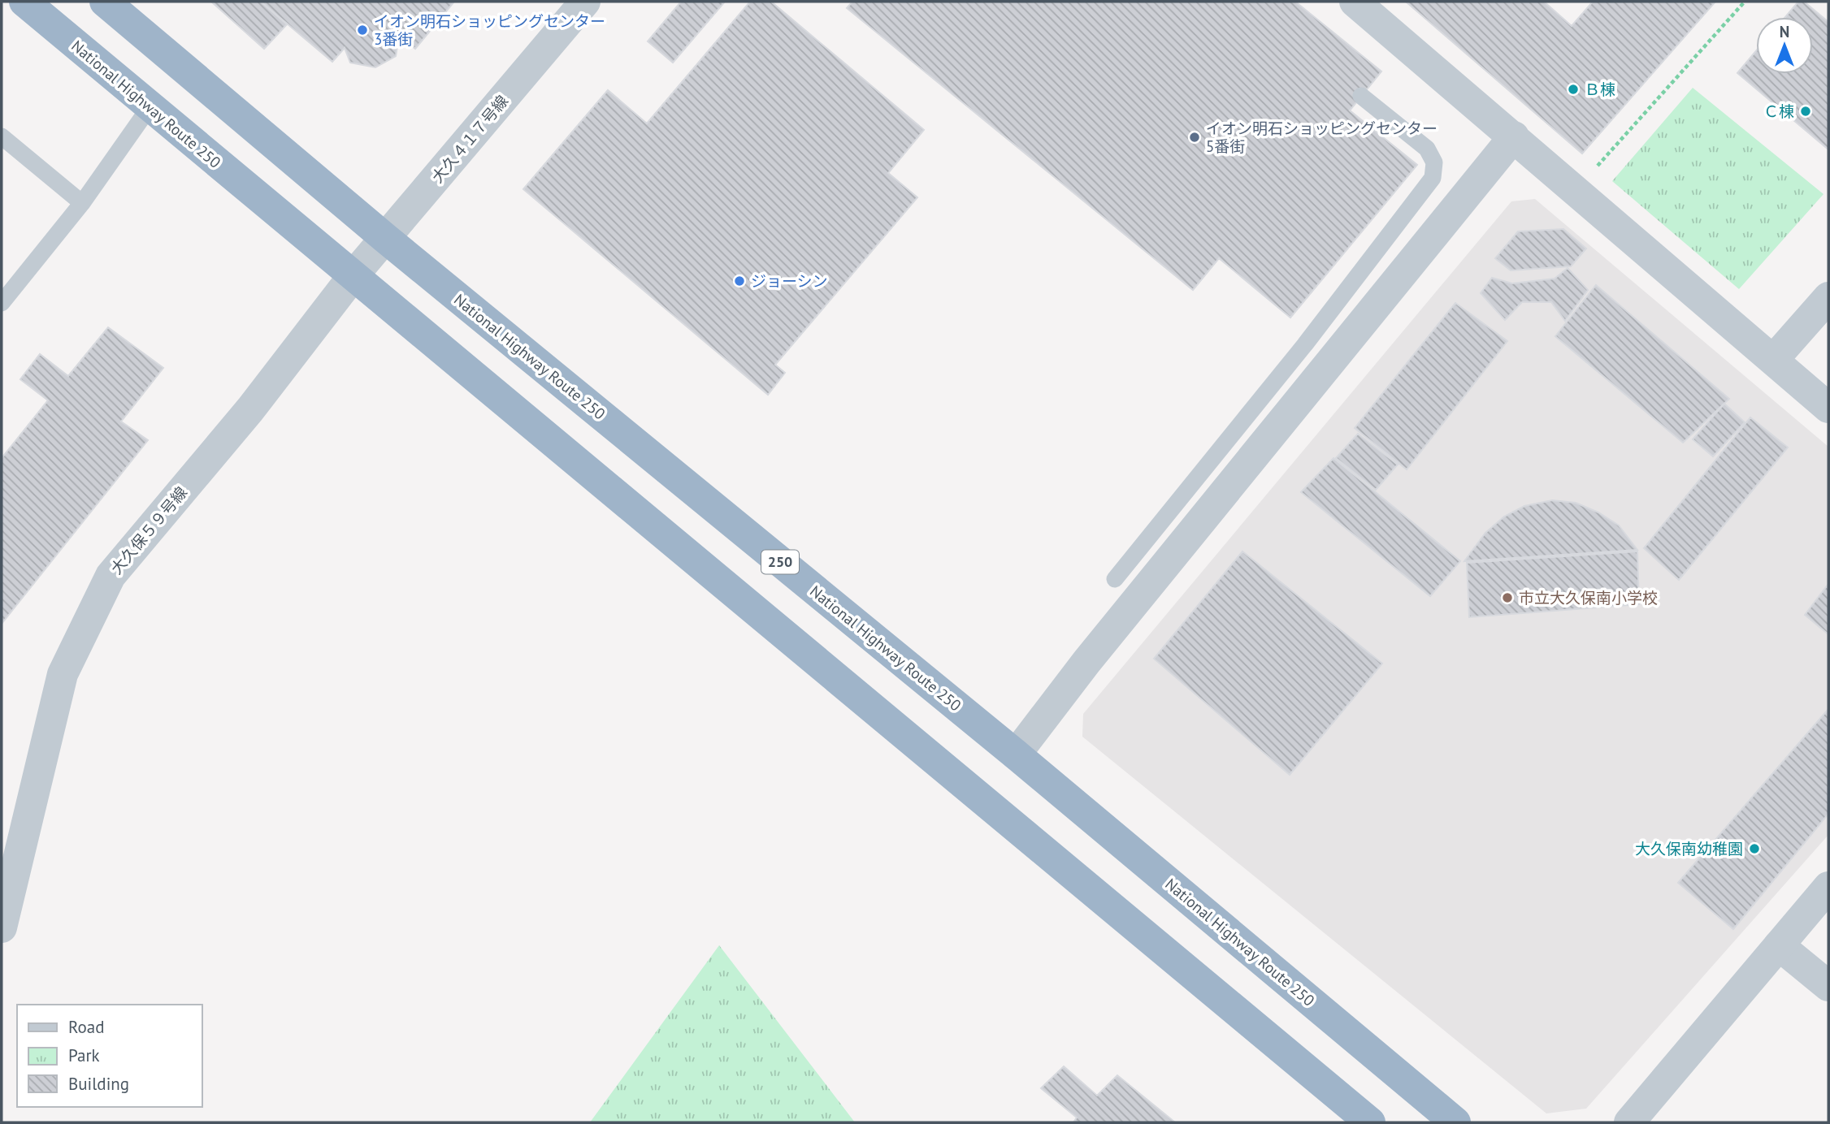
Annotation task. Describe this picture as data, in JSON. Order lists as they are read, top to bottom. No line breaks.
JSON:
{"streets":{"highway":["National Highway Route 250","250"],"street":["大久４１７号線","大久保５９号線"]},"crossings":[["National Highway Route 250","大久４１７号線"],["National Highway Route 250","大久保５９号線"],["大久４１７号線","大久保５９号線"]],"places":["イオン明石ショッピングセンター 3番街","Ｂ棟","Ｃ棟","イオン明石ショッピングセンター 5番街","ジョーシン","市立大久保南小学校","大久保南幼稚園"],"legend":["Road","Park","Building"],"north":"top"}
